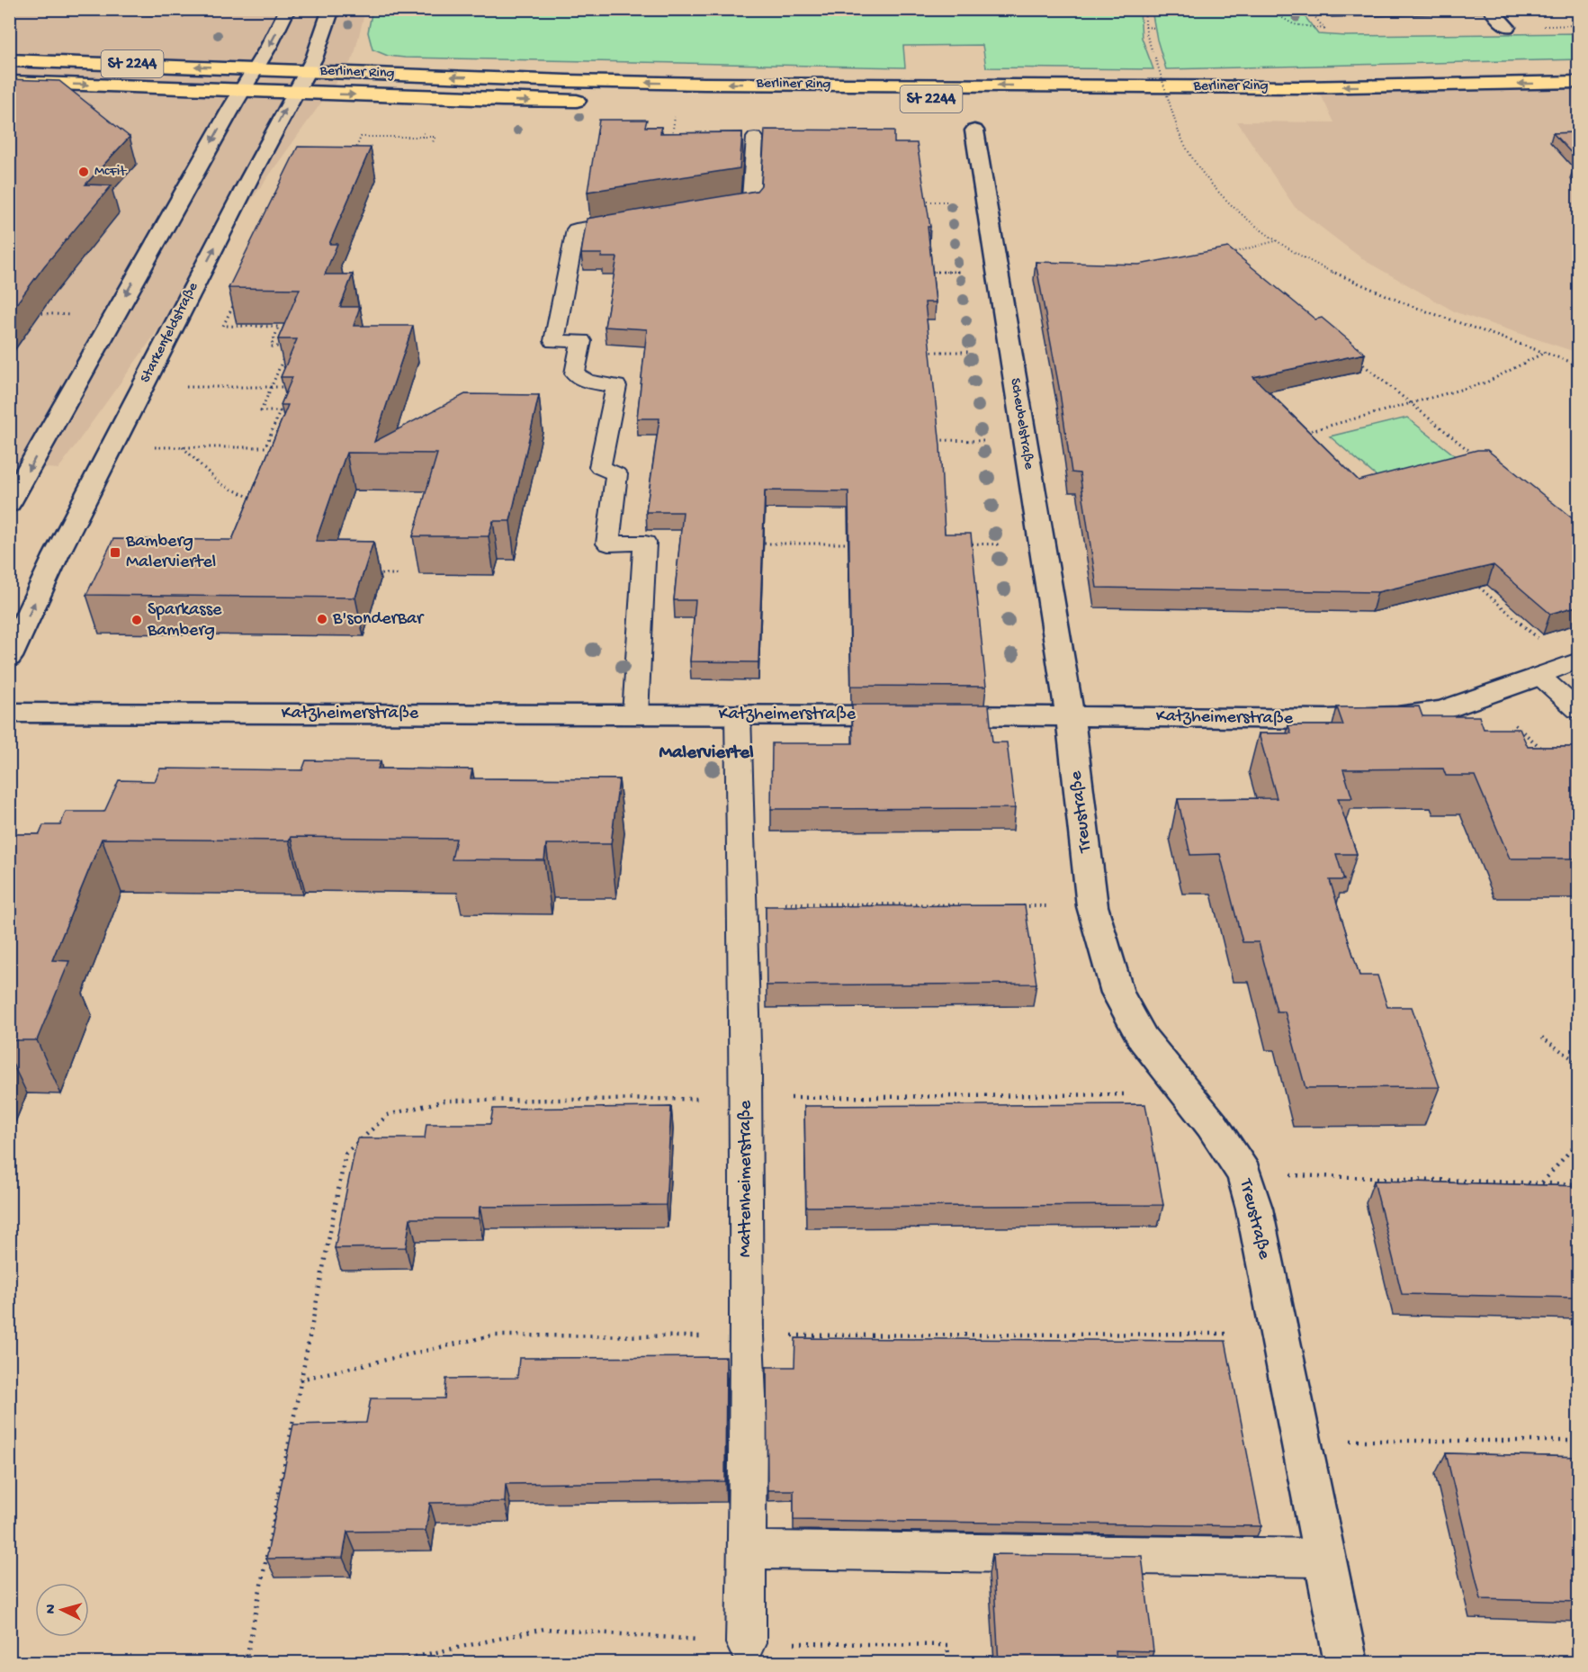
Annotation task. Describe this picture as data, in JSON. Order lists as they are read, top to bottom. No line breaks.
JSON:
{"streets":{"main road":["St 2244","Berliner Ring"],"street":["Starkenfeldstraße","Scheubelstraße","Katzheimerstraße","Treustraße"],"lane":["Mattenheimerstraße"]},"crossings":[["Berliner Ring","Starkenfeldstraße"],["Scheubelstraße","Katzheimerstraße"],["Scheubelstraße","Treustraße"],["Katzheimerstraße","Treustraße"],["Katzheimerstraße","Mattenheimerstraße"]],"districts":["Malerviertel"],"places":{"other":["McFit","B'sonderBar","Sparkasse Bamberg"],"transit":["Bamberg Malerviertel"]},"north":"left"}
